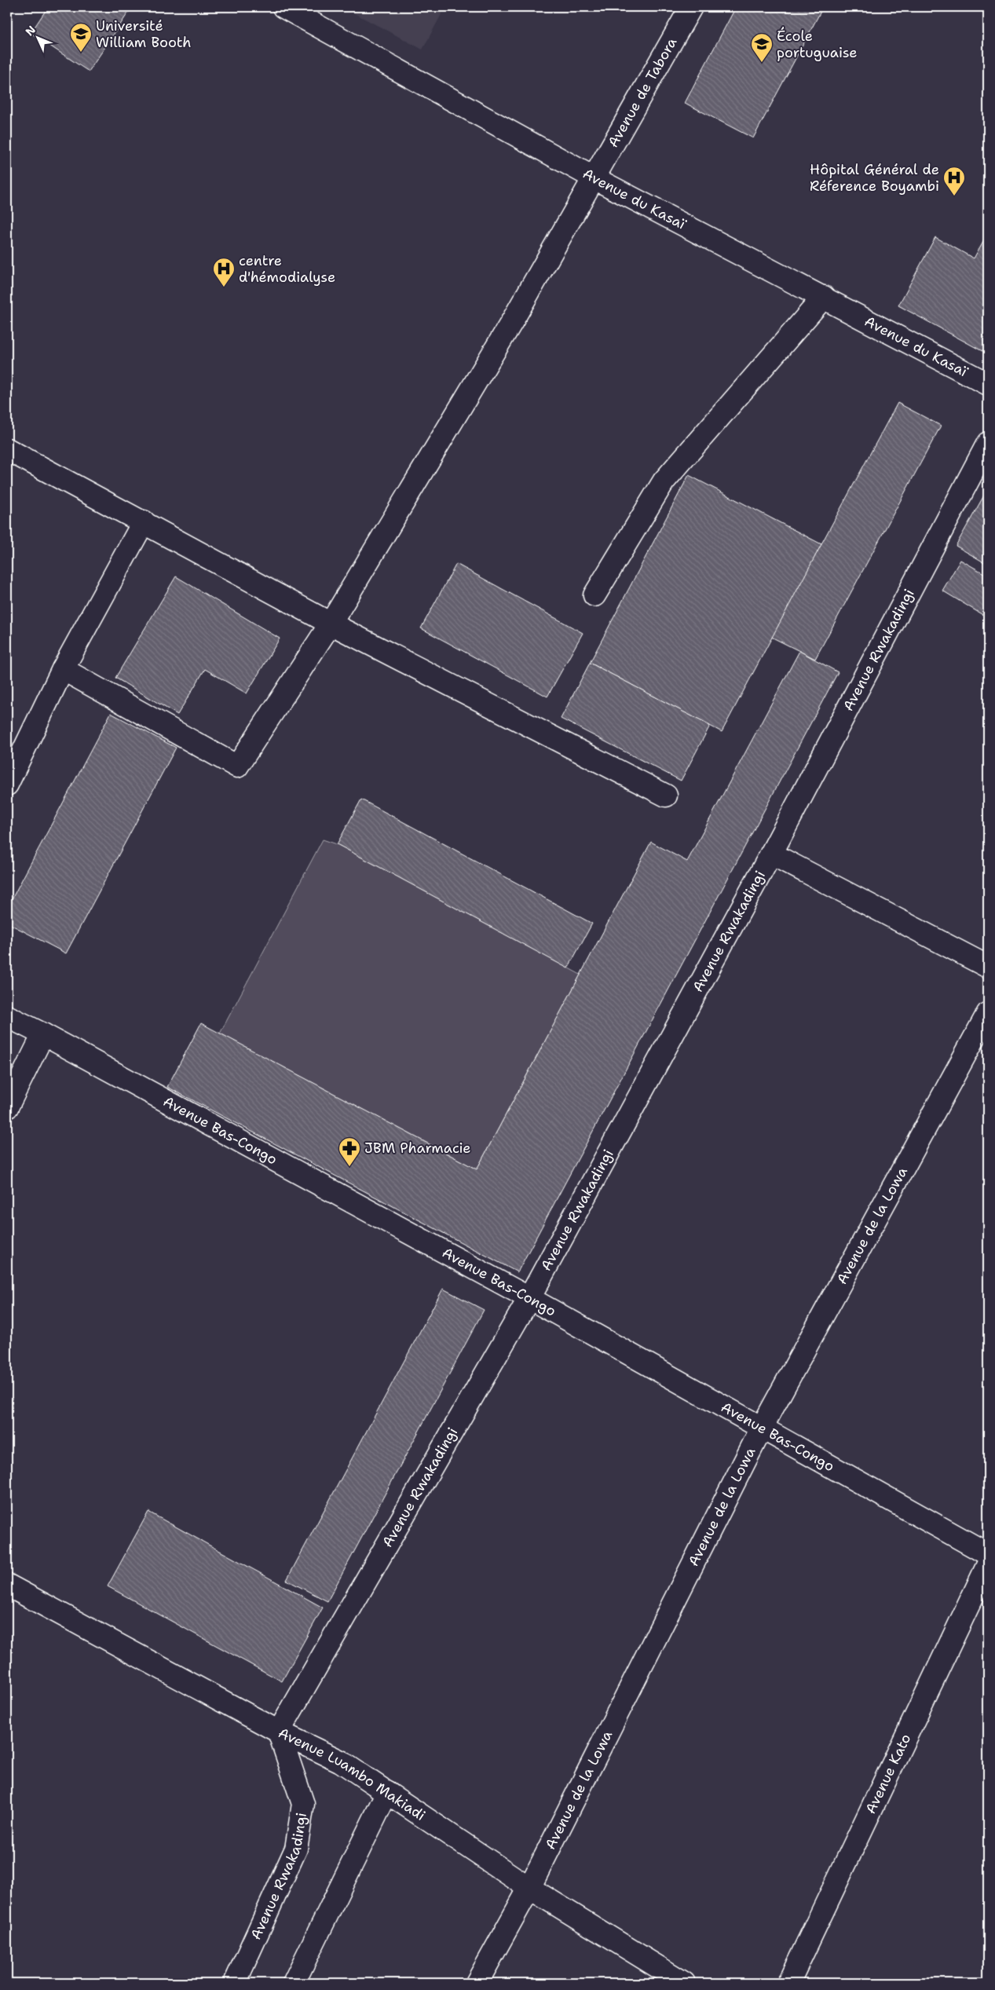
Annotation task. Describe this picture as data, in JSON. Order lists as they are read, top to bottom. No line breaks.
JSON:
{"streets":{"street":["Avenue de Tabora","Avenue du Kasaï","Avenue Rwakadingi","Avenue Bas-Congo","Avenue de la Lowa","Avenue Kato","Avenue Luambo Makiadi"]},"crossings":[["Avenue de Tabora","Avenue du Kasaï"],["Avenue Rwakadingi","Avenue Bas-Congo"],["Avenue Rwakadingi","Avenue Luambo Makiadi"],["Avenue Bas-Congo","Avenue de la Lowa"],["Avenue de la Lowa","Avenue Luambo Makiadi"]],"places":{"school or university":["Université William Booth","École portuguaise"],"hospital":["Hôpital Général de Réference Boyambi","centre d'hémodialyse"],"pharmacy":["JBM Pharmacie"]},"north":"top left"}
